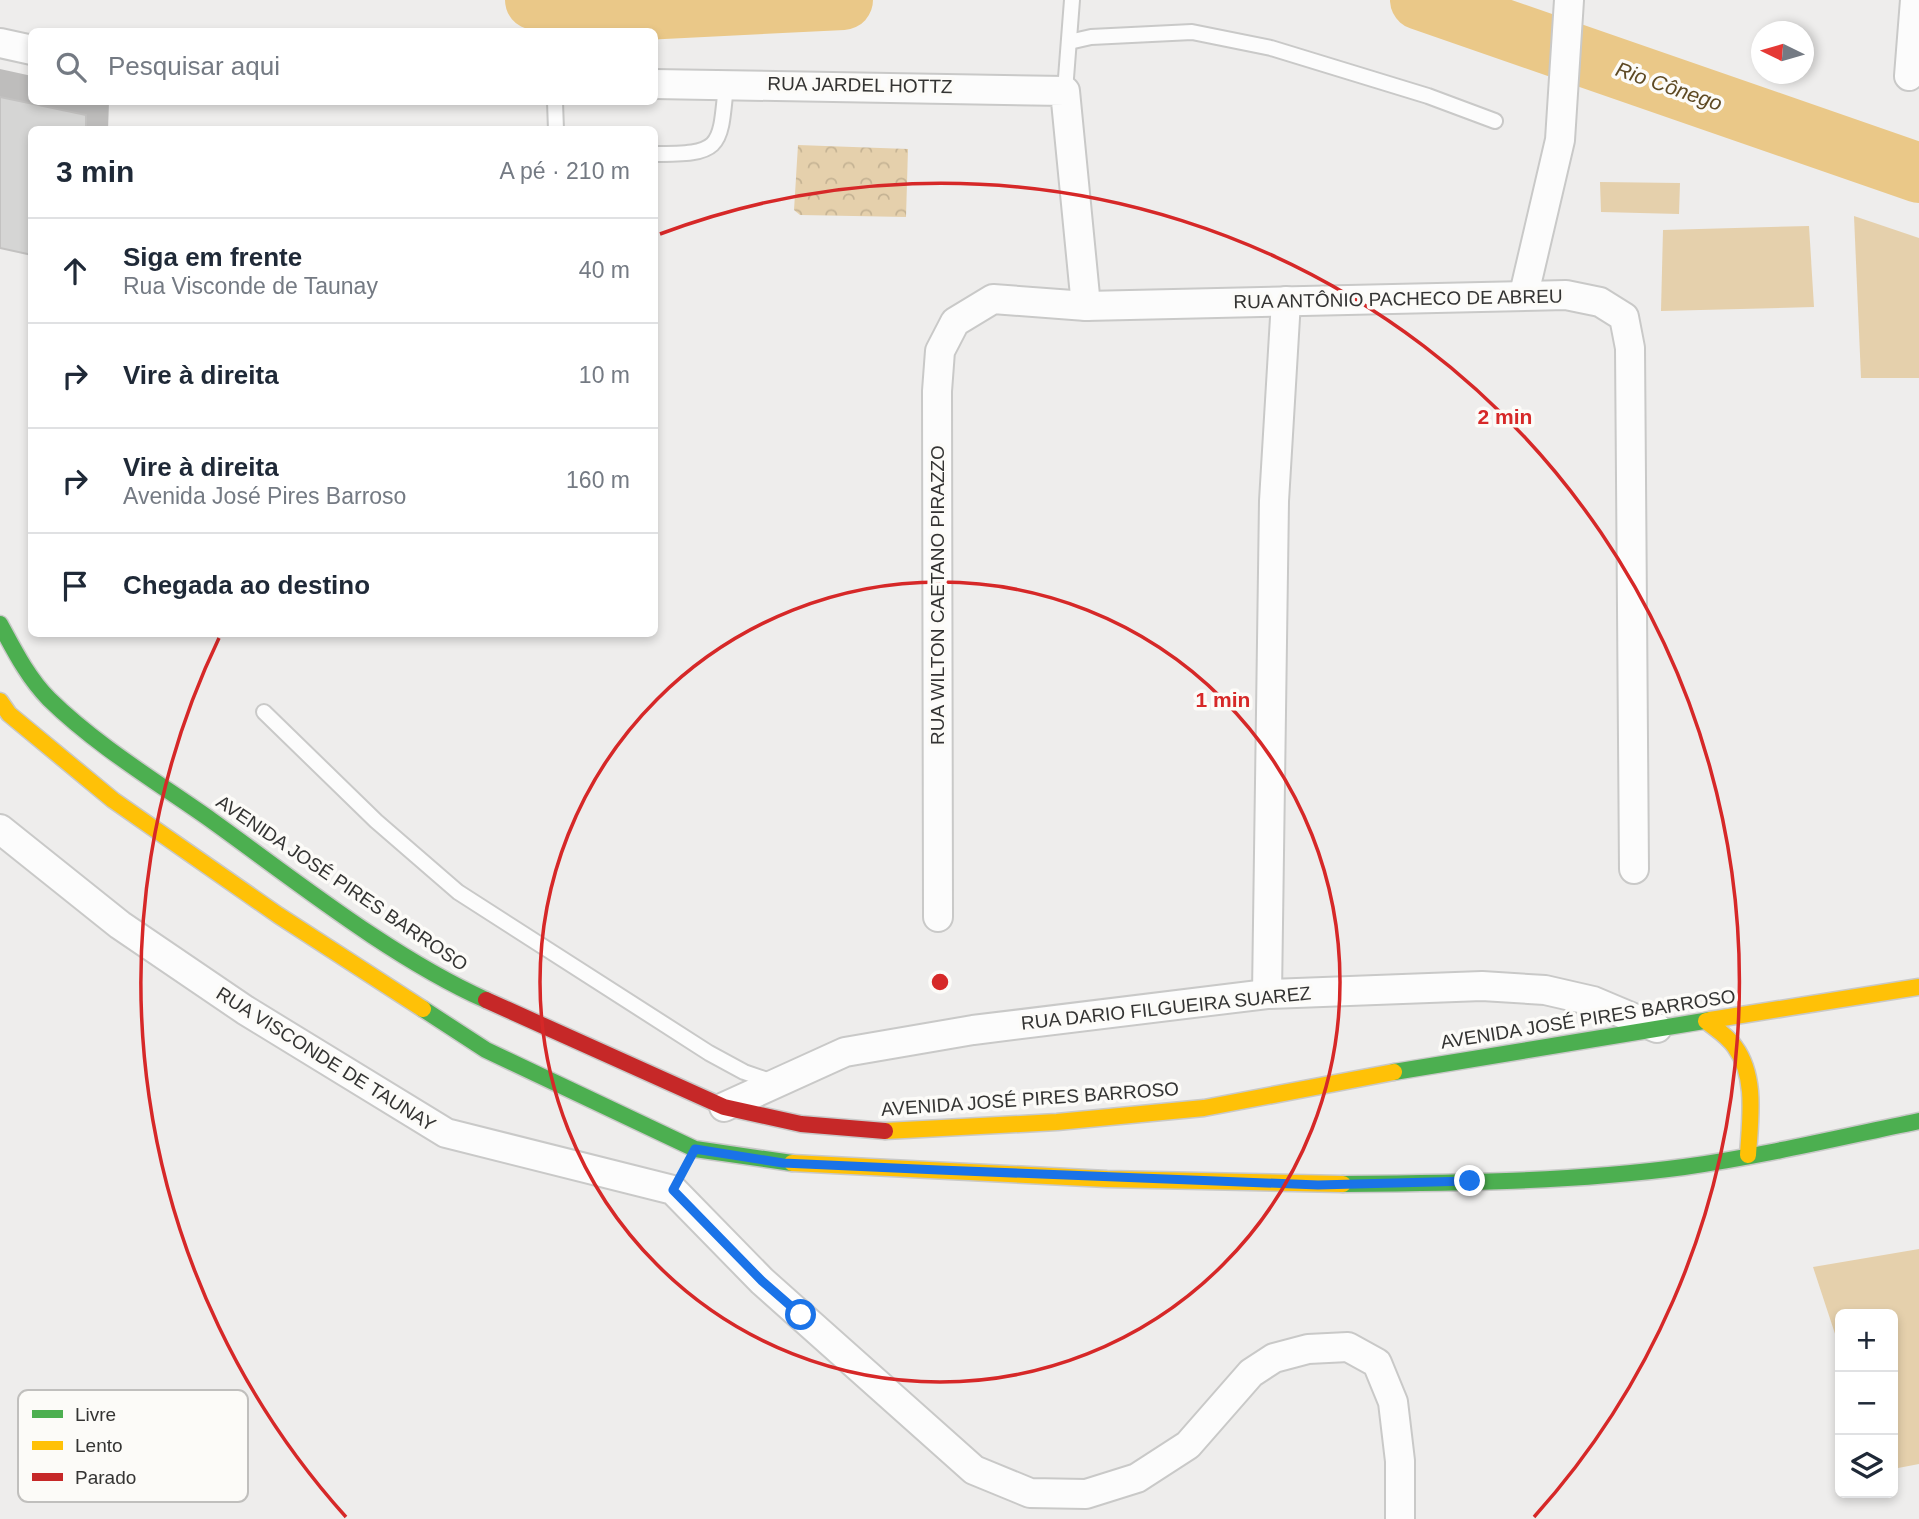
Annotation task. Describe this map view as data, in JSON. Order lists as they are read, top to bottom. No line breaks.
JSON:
{"streets":{"main road":["AVENIDA JOSÉ PIRES BARROSO"],"street":["RUA JARDEL HOTTZ","RUA ANTÔNIO PACHECO DE ABREU","RUA WILTON CAETANO PIRAZZO","RUA DARIO FILGUEIRA SUAREZ","RUA VISCONDE DE TAUNAY"]},"crossings":[["RUA ANTÔNIO PACHECO DE ABREU","RUA WILTON CAETANO PIRAZZO"],["AVENIDA JOSÉ PIRES BARROSO","RUA DARIO FILGUEIRA SUAREZ"]],"water":["Rio Cônego"],"legend":["Livre","Lento","Parado"],"north":"left","page":{"search":"Pesquisar aqui","heading":["3 min","A pé · 210 m"],"list":[["Siga em frente","Rua Visconde de Taunay","40 m"],["Vire à direita","10 m"],["Vire à direita","Avenida José Pires Barroso","160 m"],"Chegada ao destino"],"map_buttons":["+","−"]},"rings":["2 min","1 min"]}
